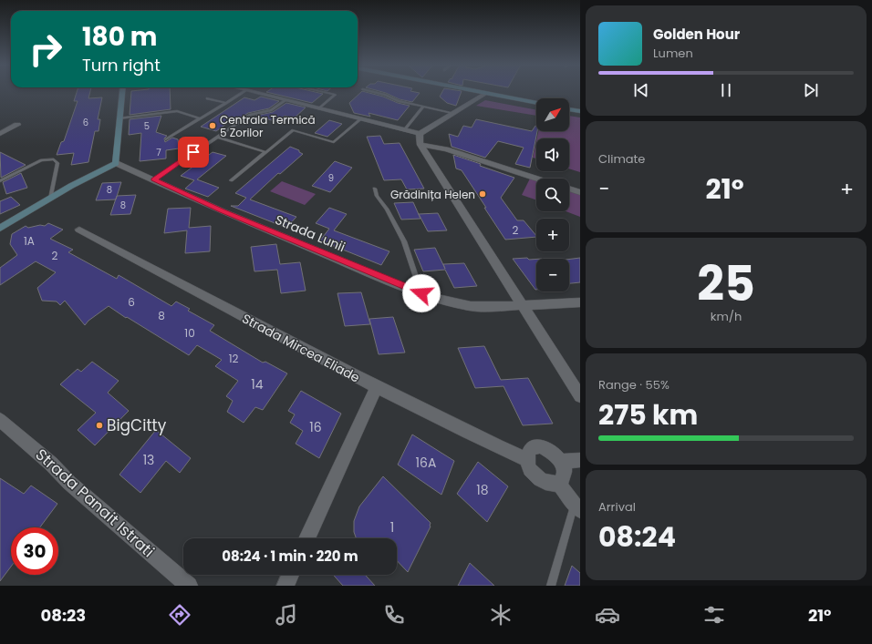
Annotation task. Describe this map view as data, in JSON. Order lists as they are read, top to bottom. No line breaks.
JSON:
{"streets":{"street":["Strada Lunii","Strada Mircea Eliade","Strada Panait Istrati"]},"places":["Centrala Termică 5 Zorilor","Grădinița Helen","BigCitty"],"house_numbers":["6","5","7","9","8","8","2","1A","2","6","8","10","12","14","16","13","16A","18","1"],"north":"top right","page":{"turn":["180 m","Turn right"],"song":["Golden Hour","Lumen"],"map_buttons":["+","−"],"tile":["Climate",["25","km/h"],["Range · 55%","275 km"],["Arrival","08:24"]],"heat":["−","21°","+"],"limit":"30","trip":"08:24 · 1 min · 220 m","tabs":["08:23","21°"]}}
